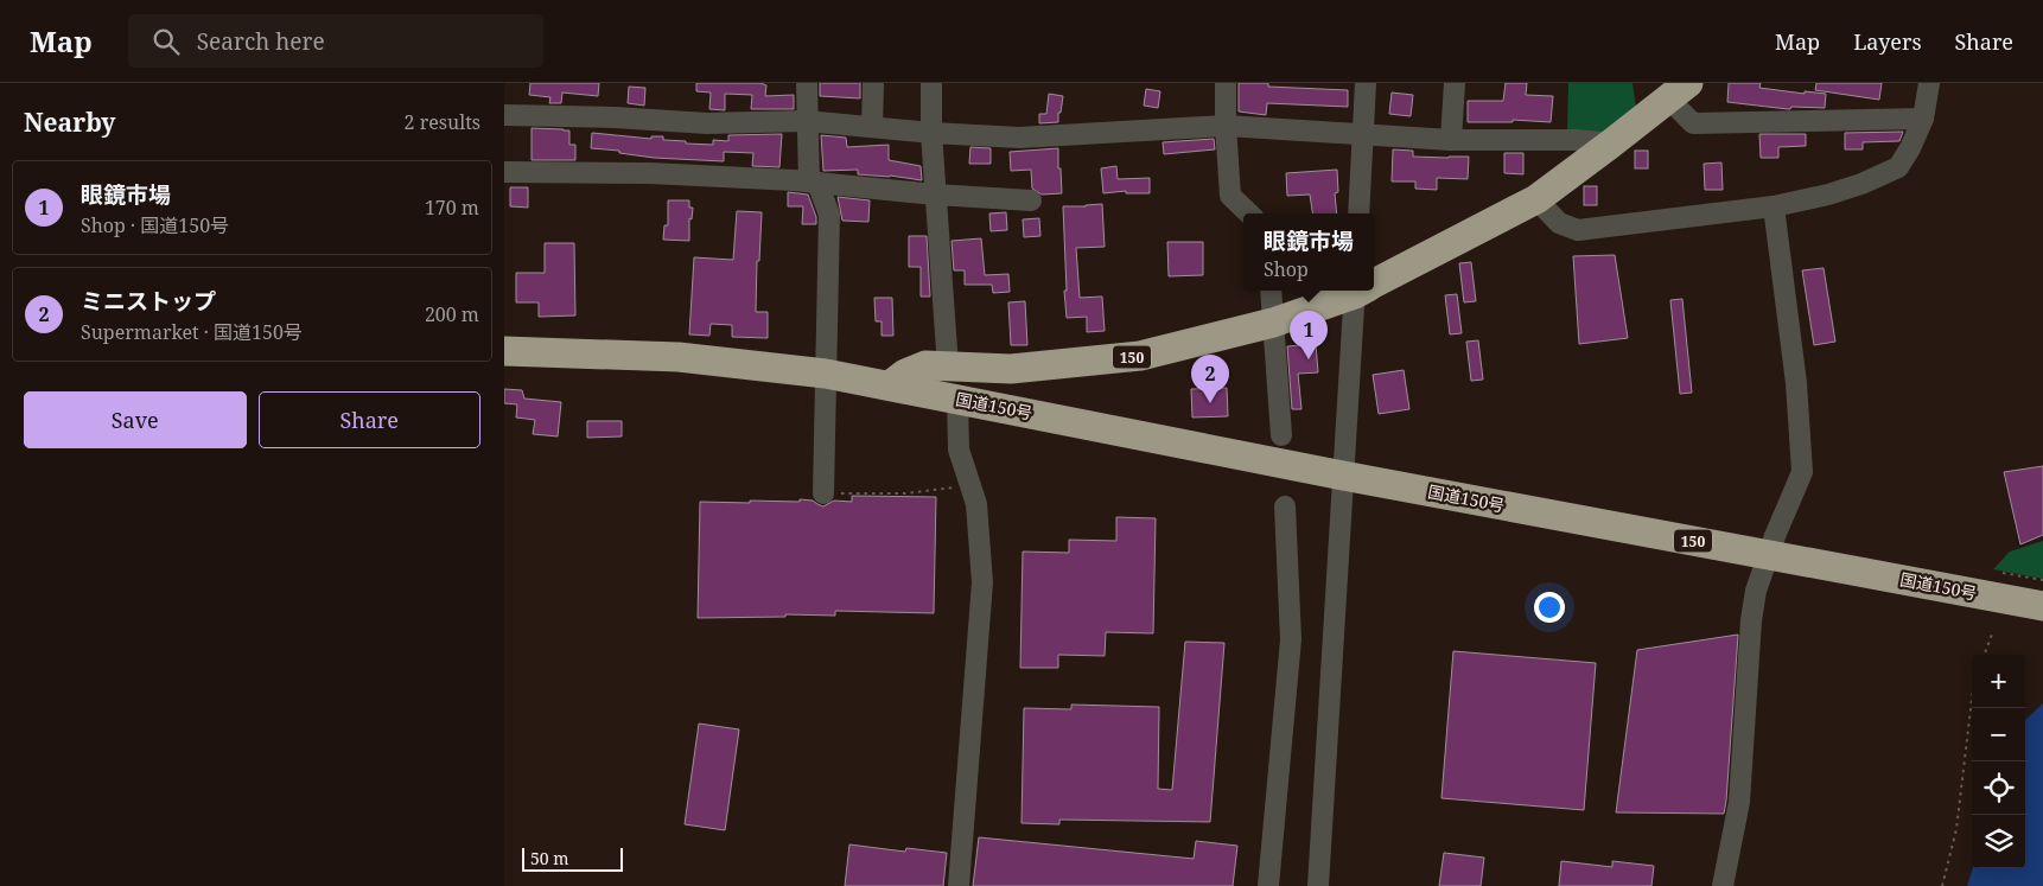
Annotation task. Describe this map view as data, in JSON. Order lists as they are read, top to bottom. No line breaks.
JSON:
{"streets":{"highway":["150","国道150号"]},"scale_bar":"50 m","page":{"header":"Map","search":"Search here","nav":["Map","Layers","Share"],"heading":["Nearby","2 results"],"list":[{"mark":"1","name":"眼鏡市場","note":"Shop · 国道150号","value":"170 m"},{"mark":"2","name":"ミニストップ","note":"Supermarket · 国道150号","value":"200 m"}],"popup":["眼鏡市場","Shop"],"pins":["1","2"],"buttons":["Save","Share"],"map_buttons":["+","−"],"scale":"50 m"}}
